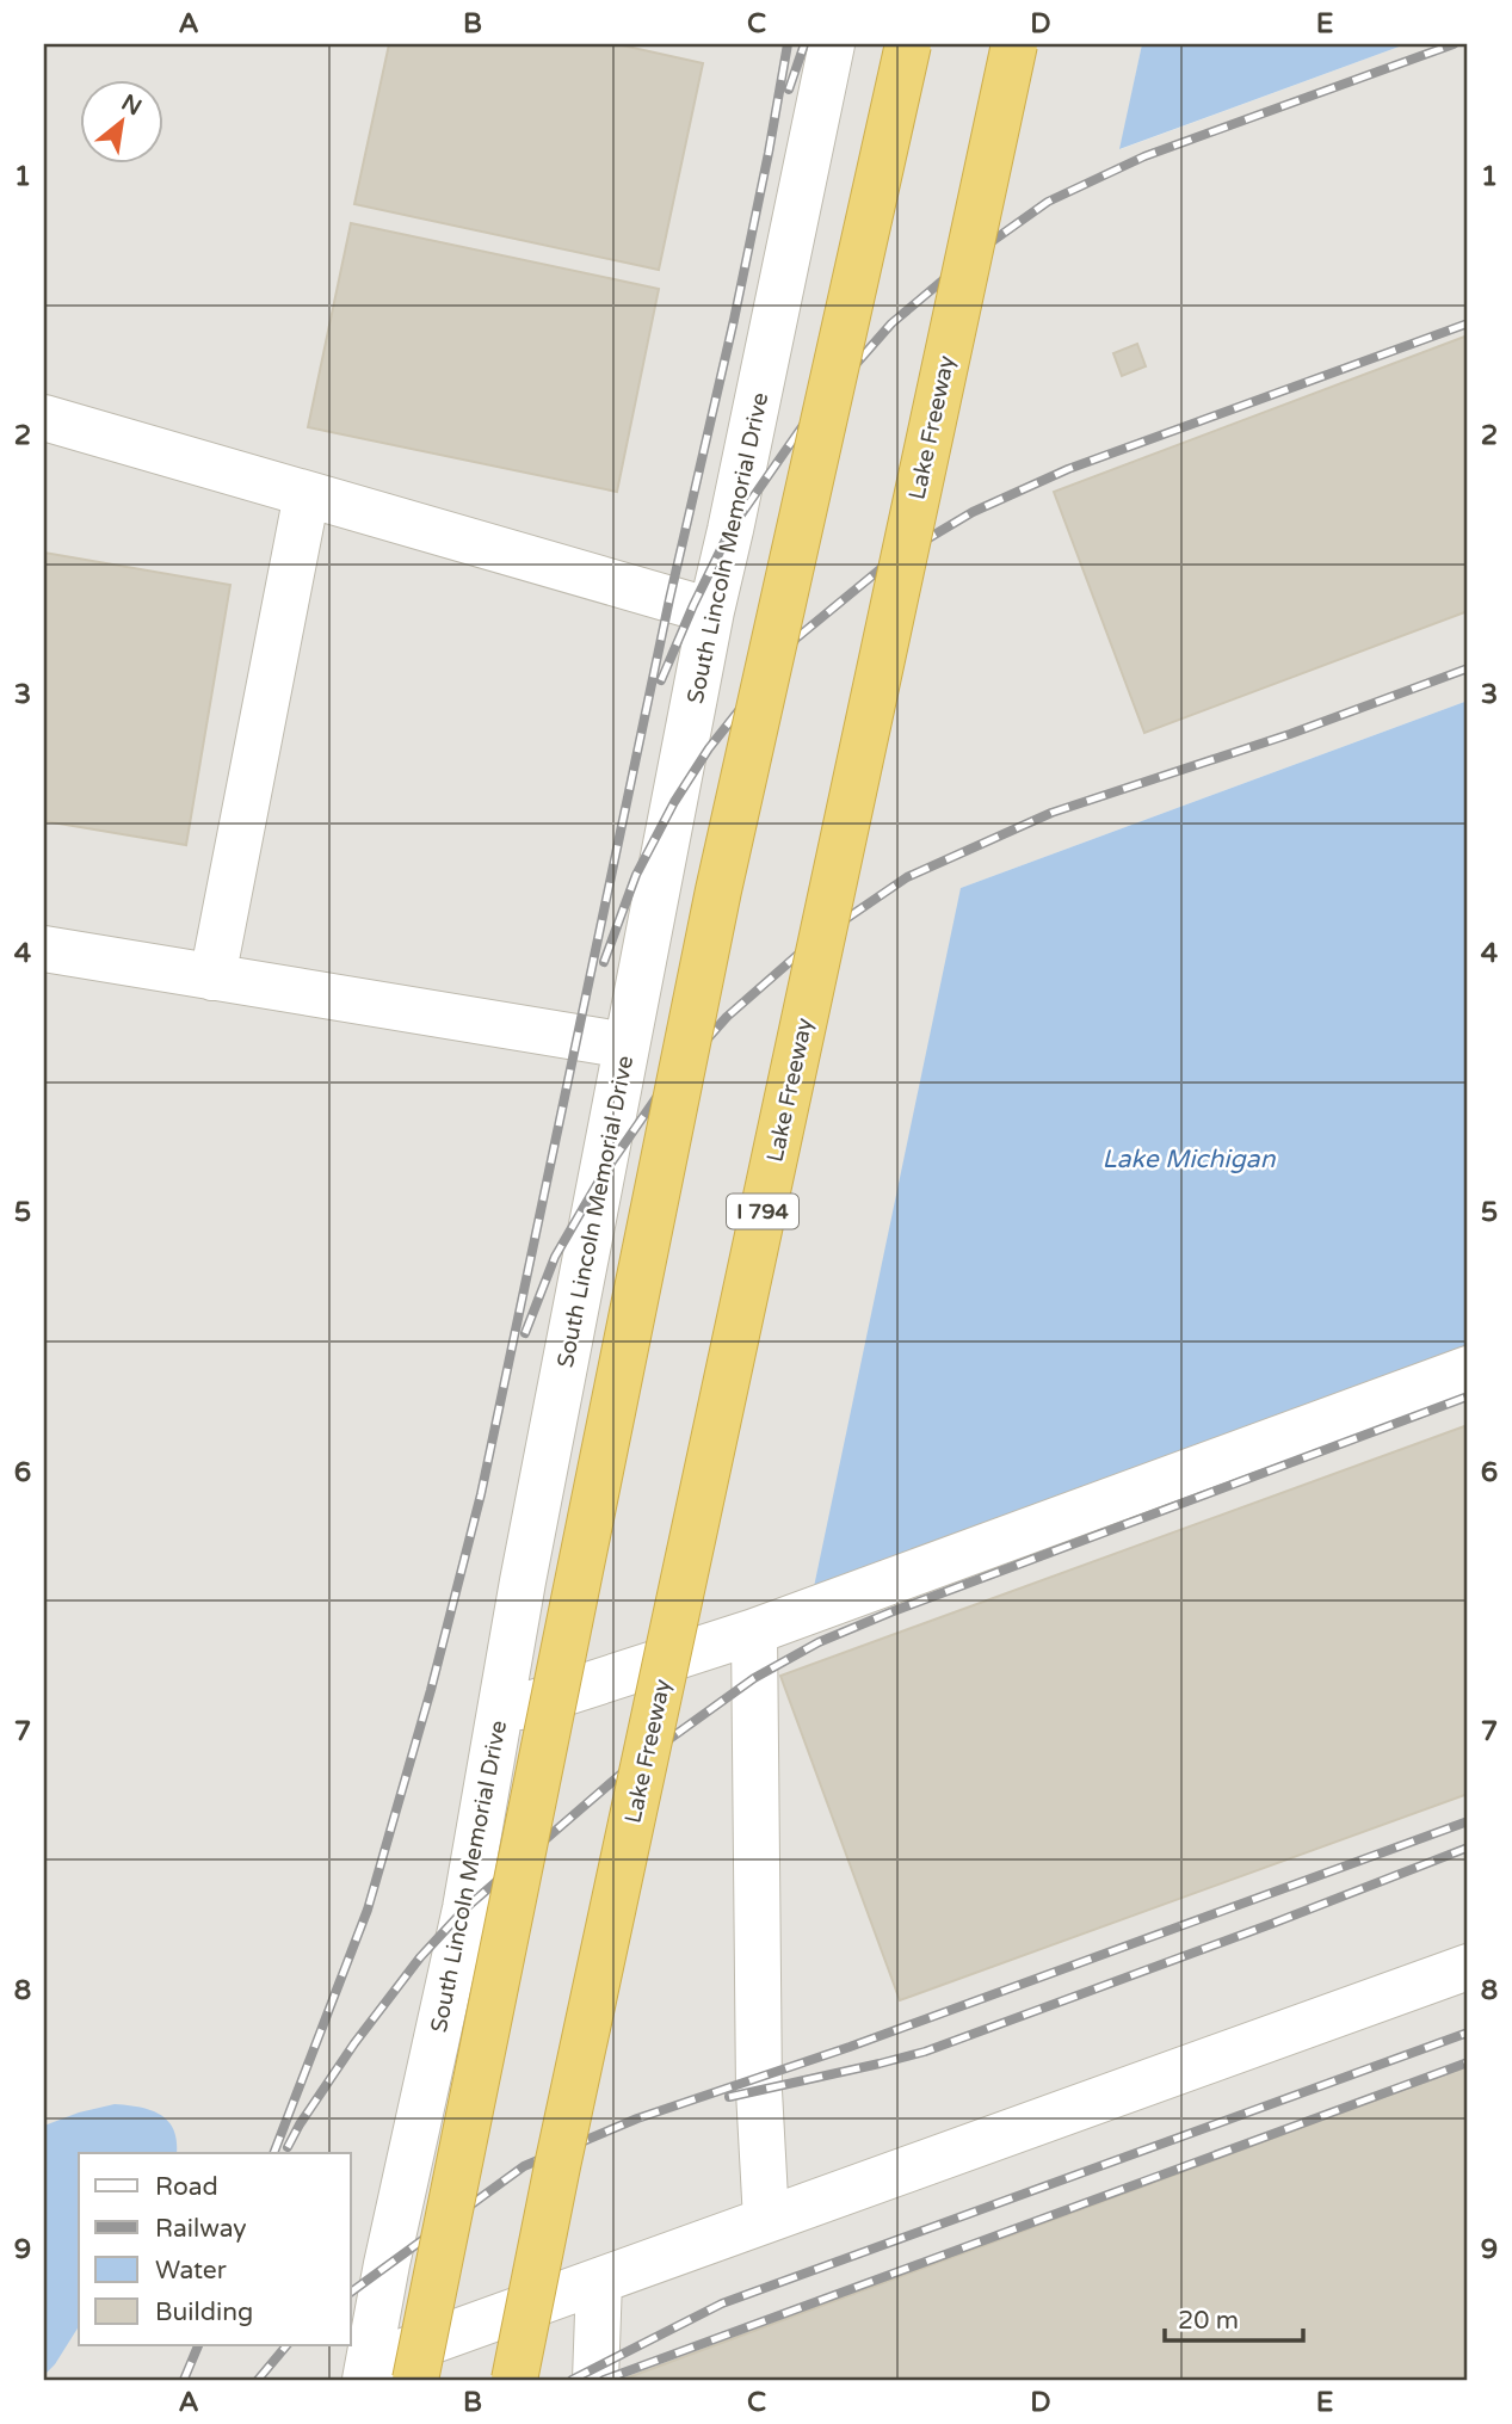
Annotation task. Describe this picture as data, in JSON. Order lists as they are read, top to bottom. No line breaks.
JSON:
{"streets":{"highway":["Lake Freeway","I 794"],"street":["South Lincoln Memorial Drive"]},"water":["Lake Michigan"],"legend":["Road","Railway","Water","Building"],"scale_bar":"20 m","north":"top right","grid":{"columns":["A","B","C","D","E"],"rows":["1","2","3","4","5","6","7","8","9"]}}
